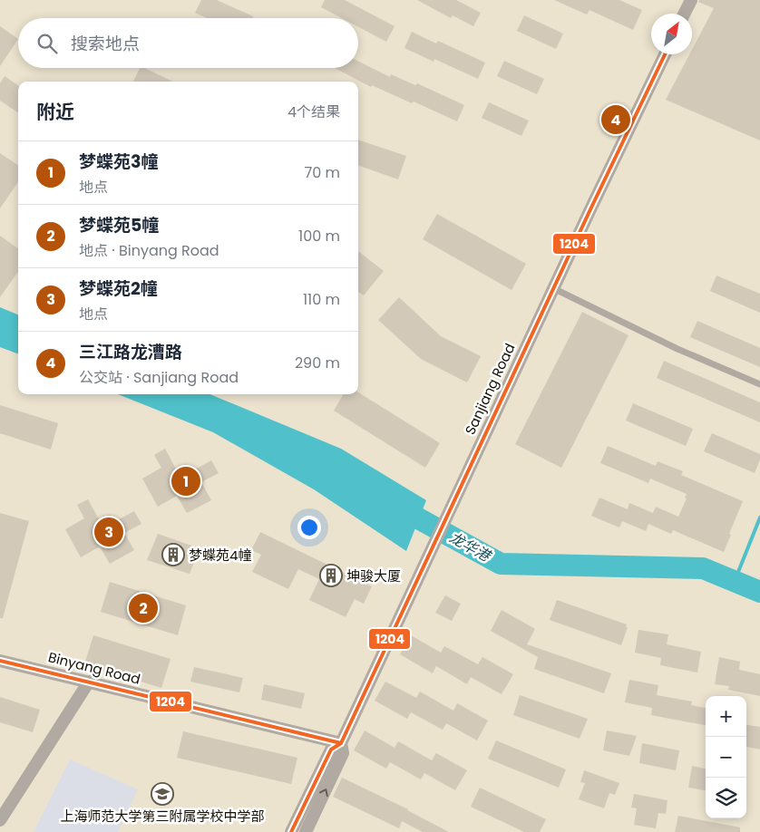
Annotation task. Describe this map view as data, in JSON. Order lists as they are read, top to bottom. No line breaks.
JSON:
{"streets":{"street":["Sanjiang Road","Binyang Road"]},"crossings":[["Sanjiang Road","Binyang Road"]],"water":["龙华港"],"places":{"building":["梦蝶苑4幢","坤骏大厦"],"school or university":["上海师范大学第三附属学校中学部"]},"lines":["transit line 1204"],"north":"top right","page":{"search":"搜索地点","heading":["附近","4个结果"],"pins":["4","1","3","2"],"list":[{"mark":"1","name":"梦蝶苑3幢","note":"地点","value":"70 m"},{"mark":"2","name":"梦蝶苑5幢","note":"地点 · Binyang Road","value":"100 m"},{"mark":"3","name":"梦蝶苑2幢","note":"地点","value":"110 m"},{"mark":"4","name":"三江路龙漕路","note":"公交站 · Sanjiang Road","value":"290 m"}],"map_buttons":["+","−"]}}
